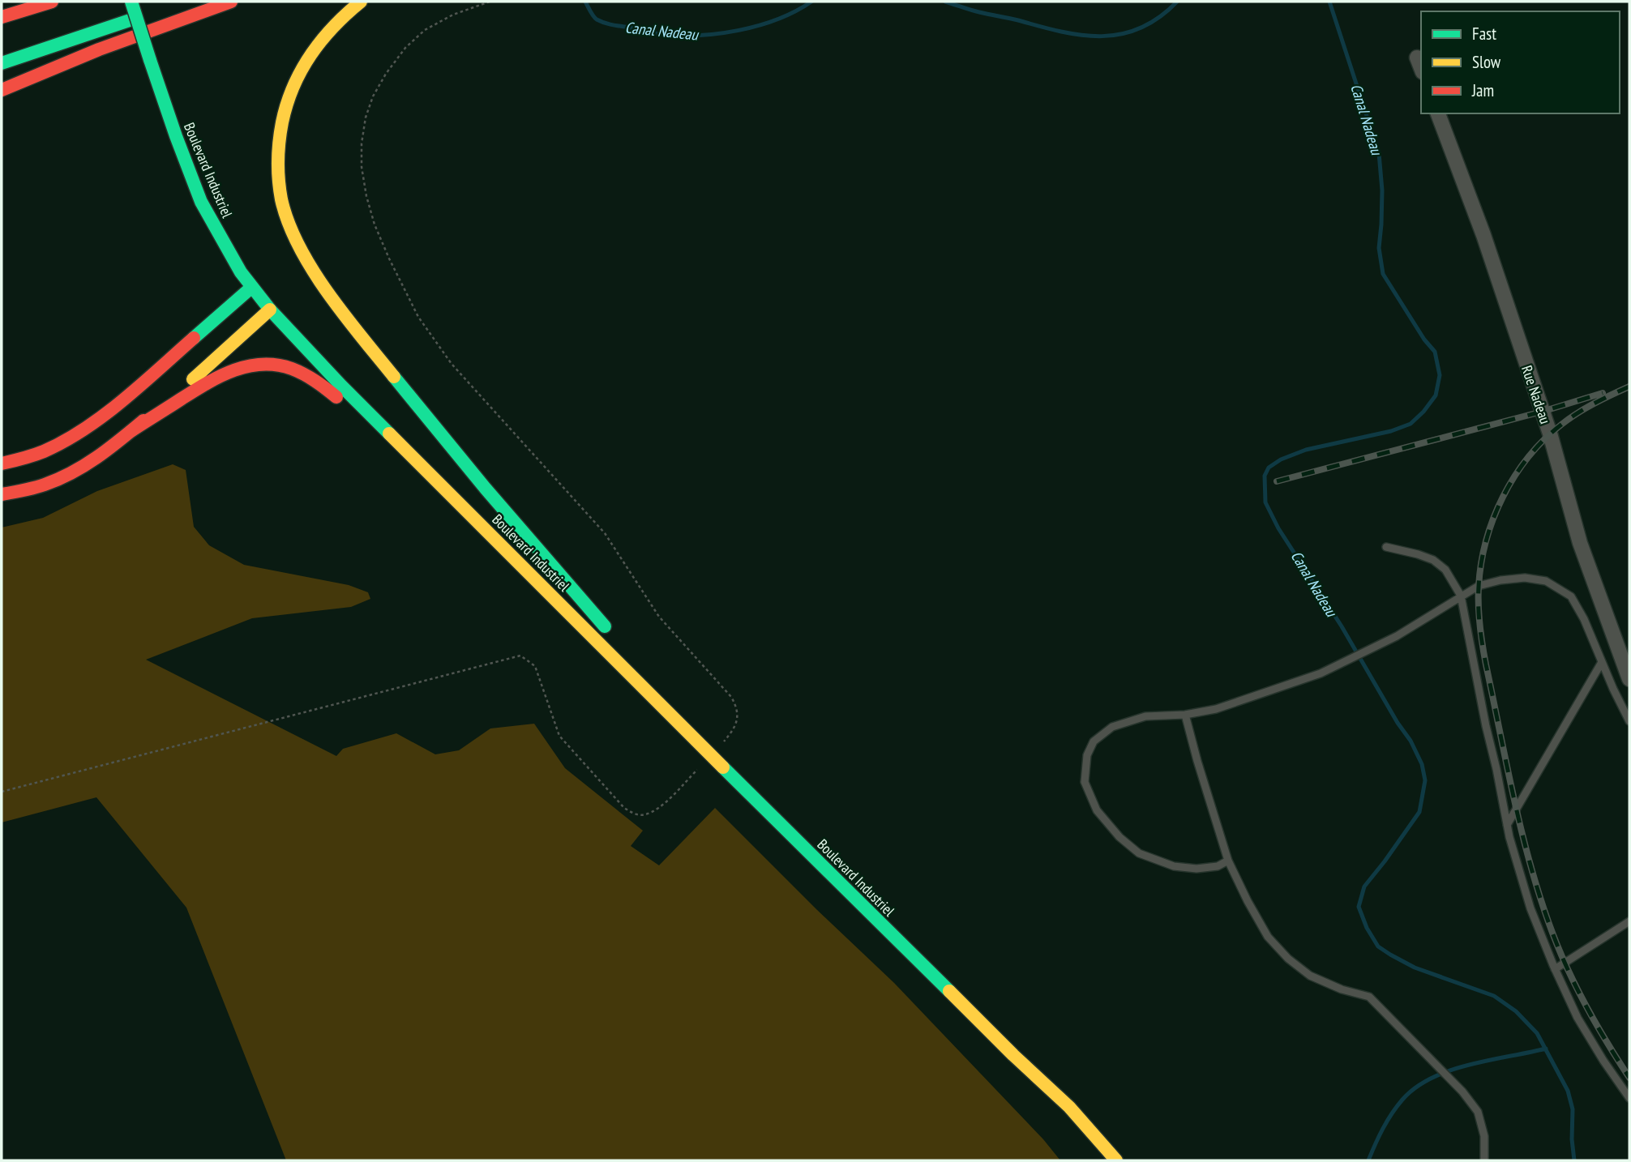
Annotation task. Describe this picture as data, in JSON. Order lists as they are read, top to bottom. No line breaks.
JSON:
{"streets":{"highway":["Boulevard Industriel"],"street":["Rue Nadeau"]},"water":["Canal Nadeau"],"legend":["Fast","Slow","Jam"]}
